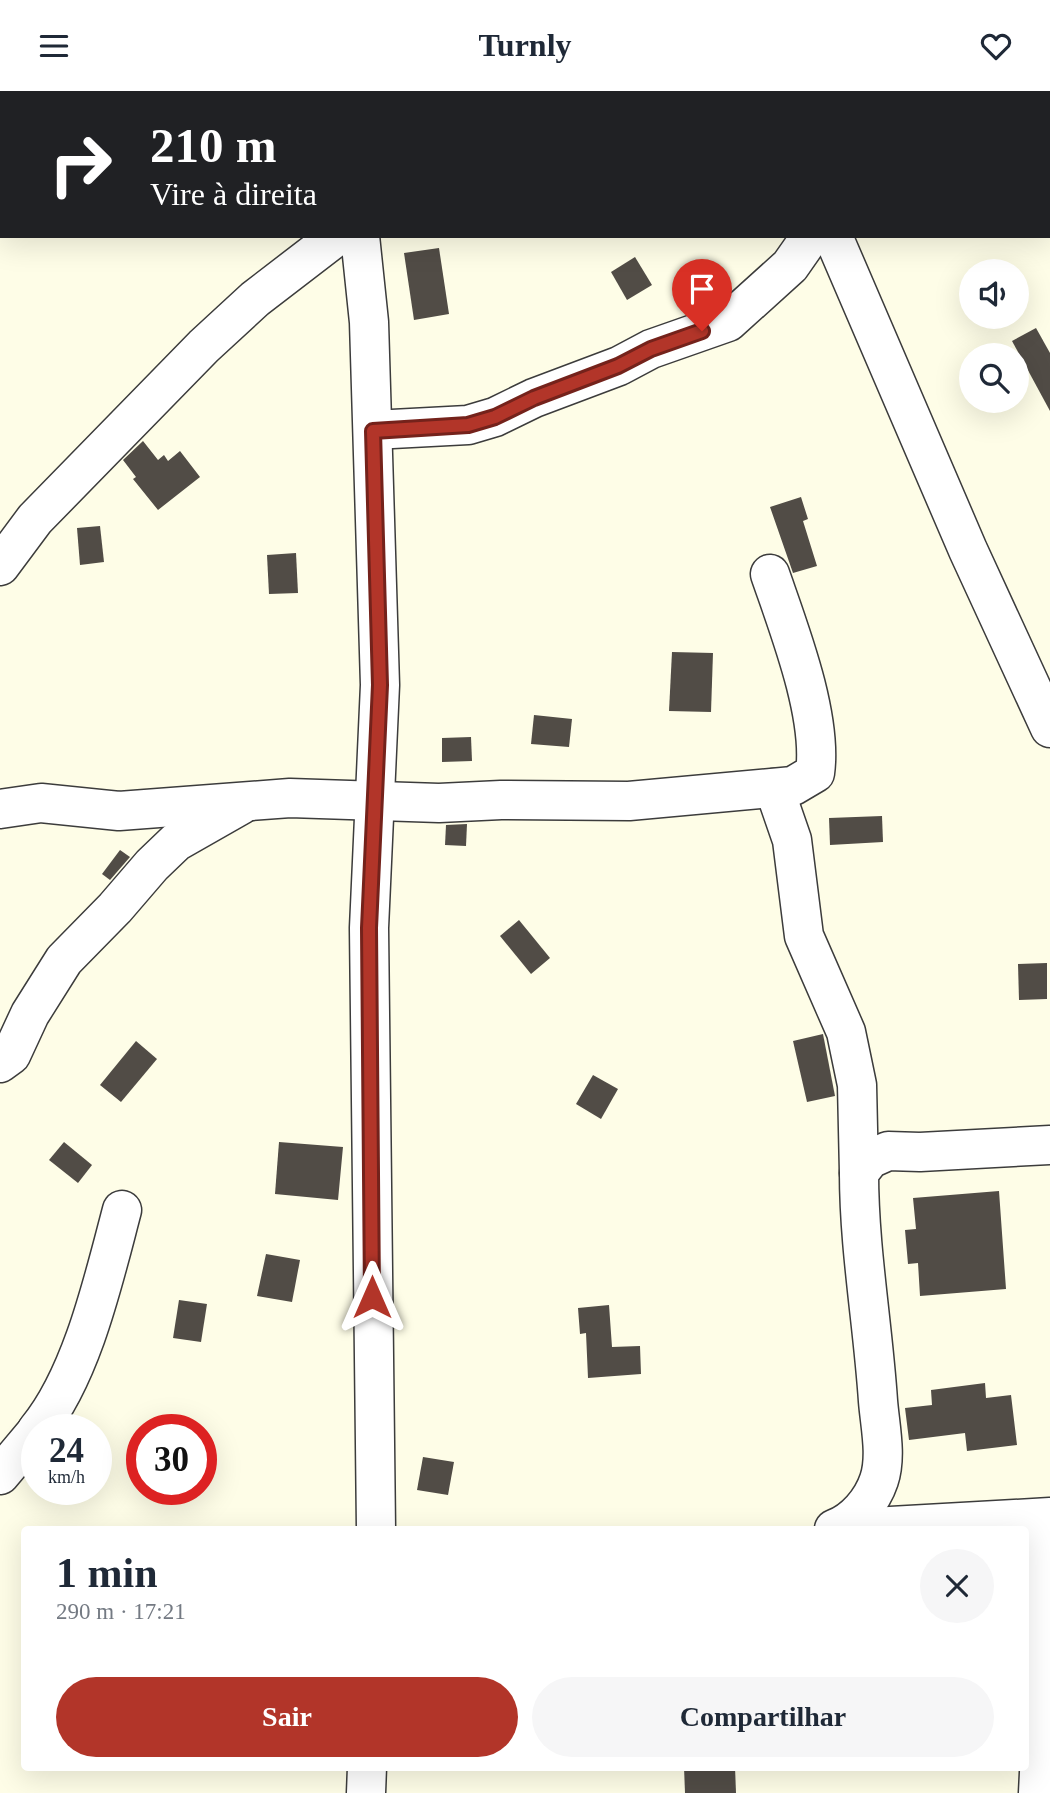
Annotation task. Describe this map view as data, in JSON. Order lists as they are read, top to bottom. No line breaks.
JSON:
{"page":{"header":"Turnly","turn":["210 m","Vire à direita"],"speed":"24 km/h","limit":"30","heading":["1 min","290 m · 17:21"],"buttons":["Sair","Compartilhar"]}}
